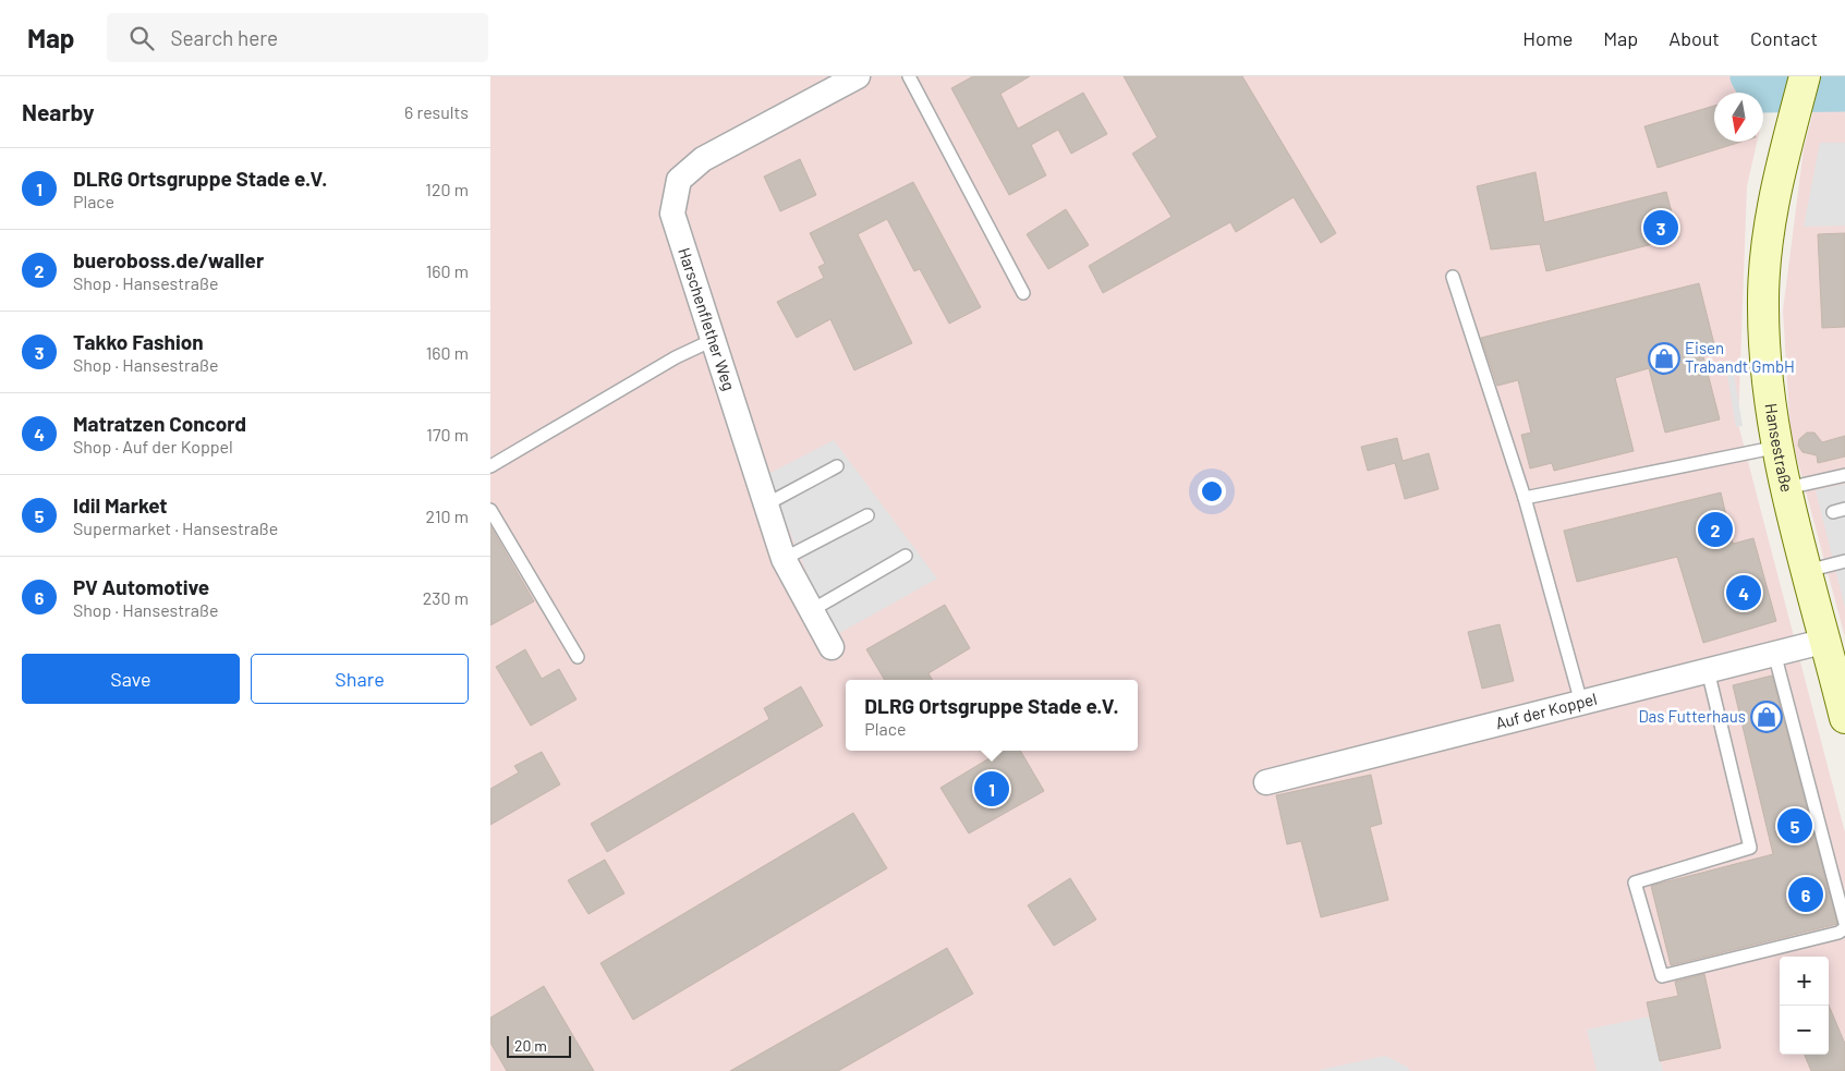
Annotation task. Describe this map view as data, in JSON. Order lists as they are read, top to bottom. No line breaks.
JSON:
{"streets":{"main road":["Hansestraße"],"street":["Harschenflether Weg","Auf der Koppel"]},"crossings":[["Hansestraße","Auf der Koppel"]],"places":{"shop":["Eisen Trabandt GmbH","Das Futterhaus"]},"scale_bar":"20 m","north":"bottom","page":{"header":"Map","search":"Search here","nav":["Home","Map","About","Contact"],"heading":["Nearby","6 results"],"list":[{"mark":"1","name":"DLRG Ortsgruppe Stade e.V.","note":"Place","value":"120 m"},{"mark":"2","name":"bueroboss.de/waller","note":"Shop · Hansestraße","value":"160 m"},{"mark":"3","name":"Takko Fashion","note":"Shop · Hansestraße","value":"160 m"},{"mark":"4","name":"Matratzen Concord","note":"Shop · Auf der Koppel","value":"170 m"},{"mark":"5","name":"Idil Market","note":"Supermarket · Hansestraße","value":"210 m"},{"mark":"6","name":"PV Automotive","note":"Shop · Hansestraße","value":"230 m"}],"pins":["3","2","4","1","5","6"],"buttons":["Save","Share"],"popup":["DLRG Ortsgruppe Stade e.V.","Place"],"map_buttons":["+","−"],"scale":"20 m"}}
